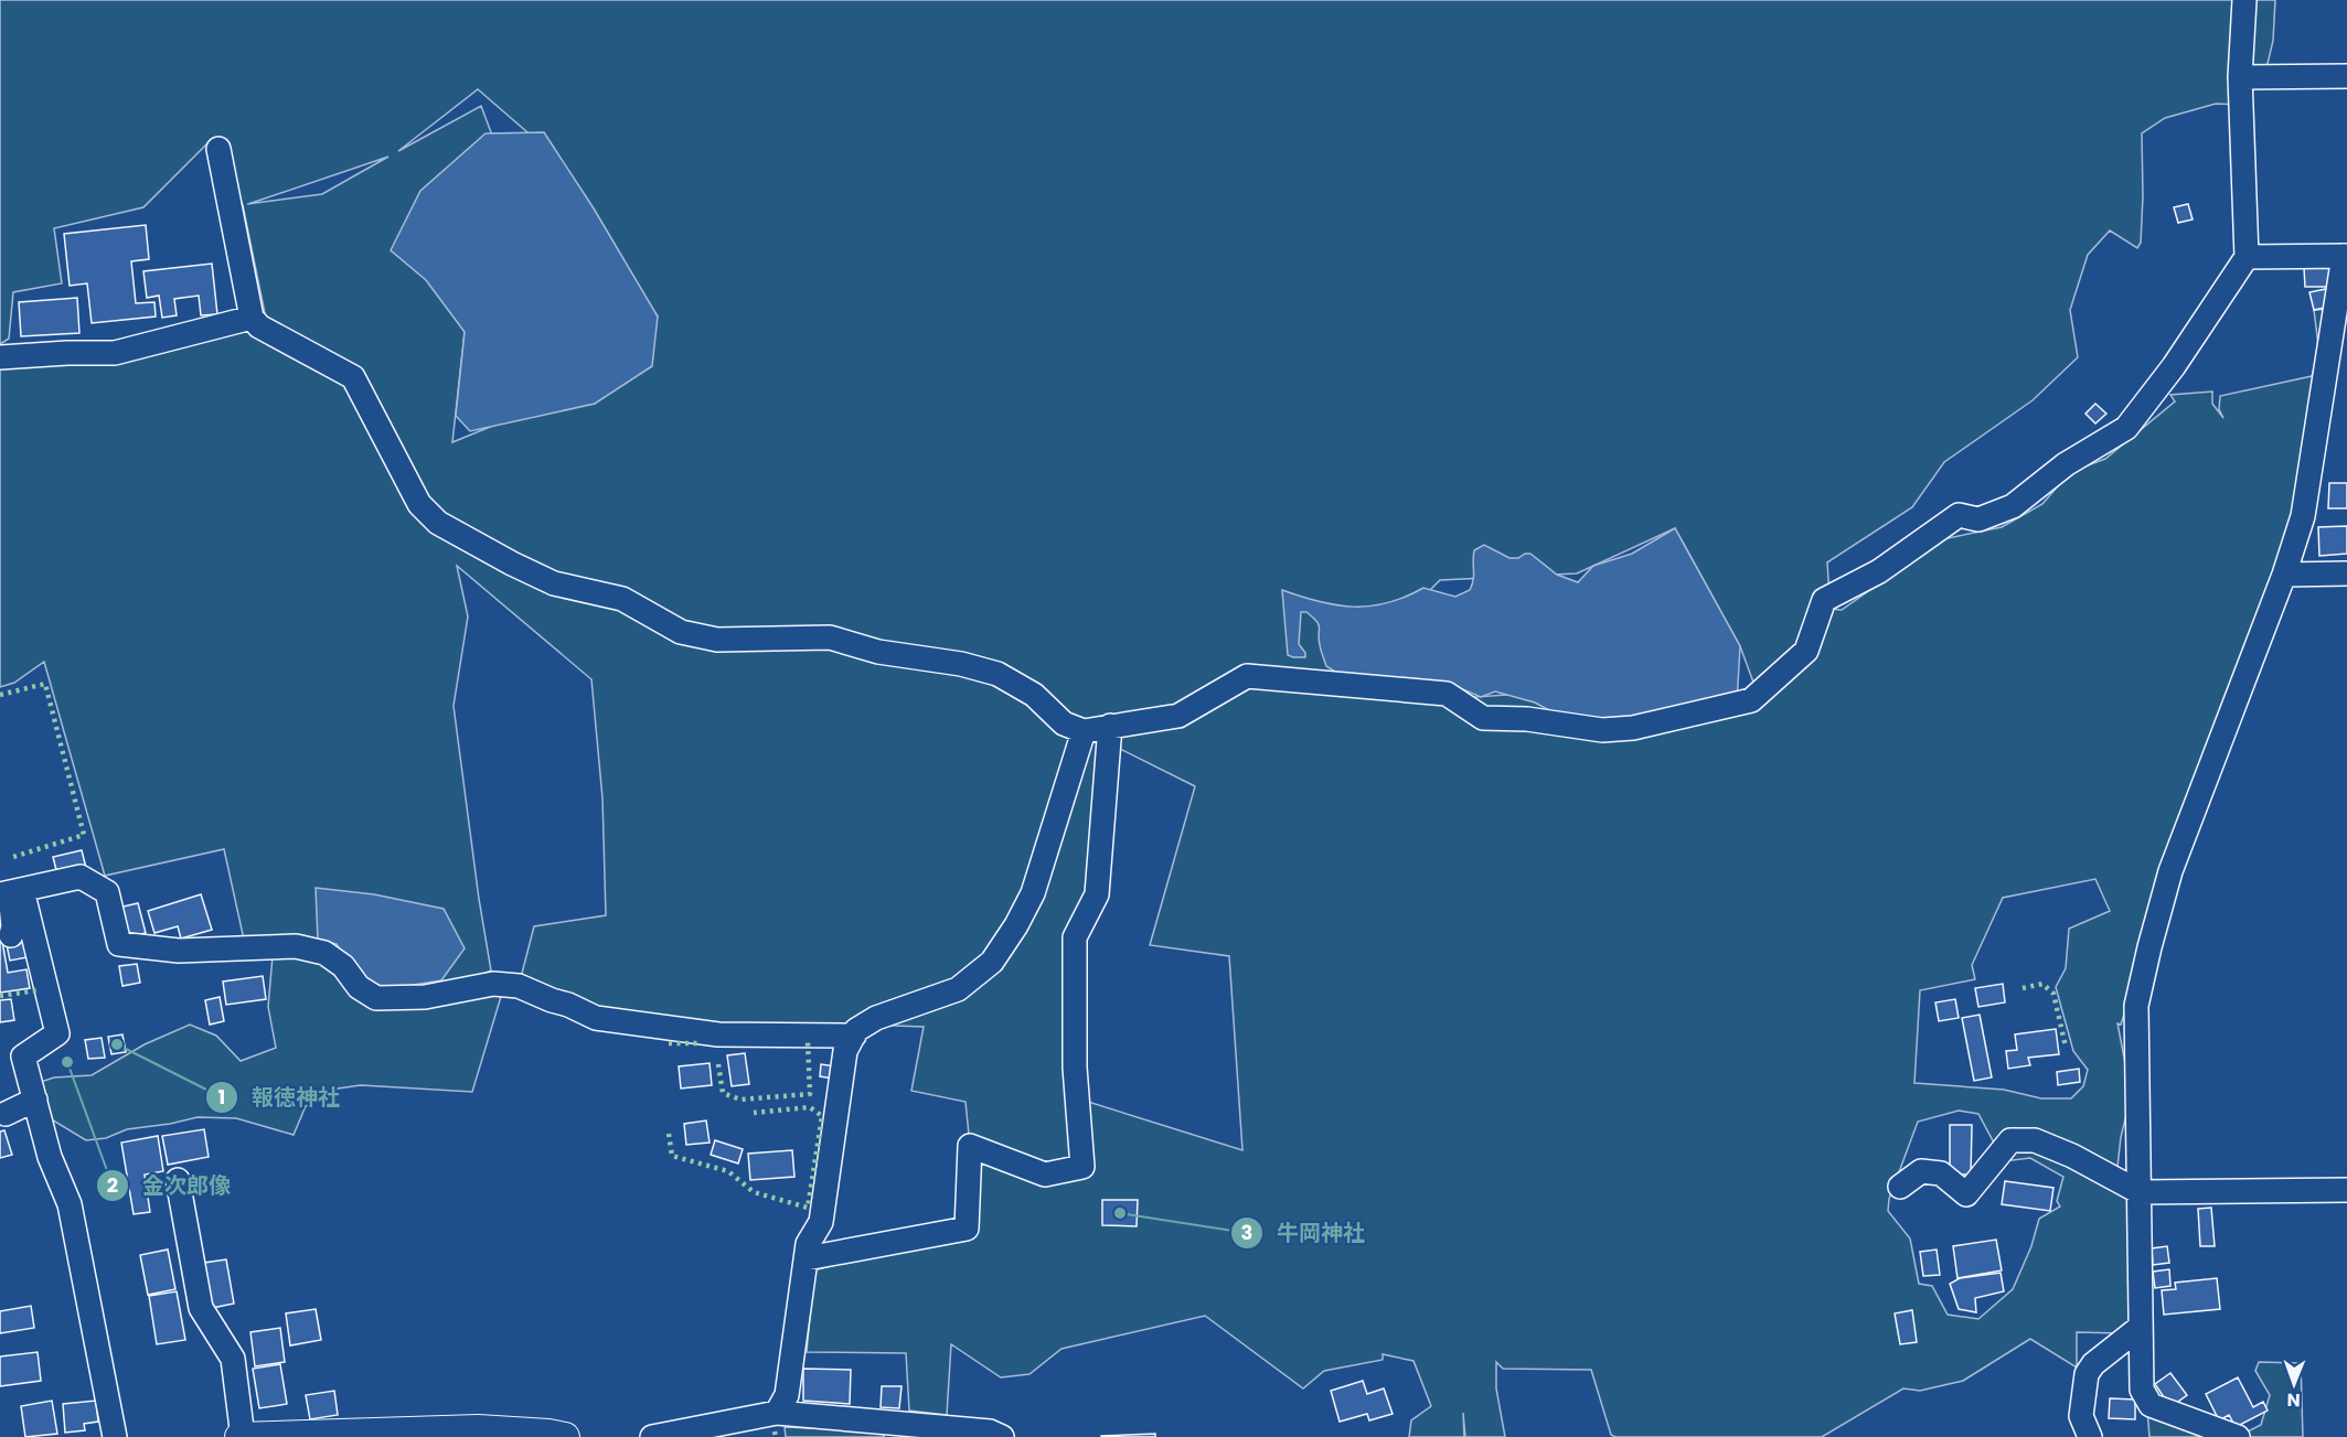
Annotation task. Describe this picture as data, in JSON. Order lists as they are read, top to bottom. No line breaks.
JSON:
{"places":["報徳神社","金次郎像","牛岡神社"],"north":"bottom"}
